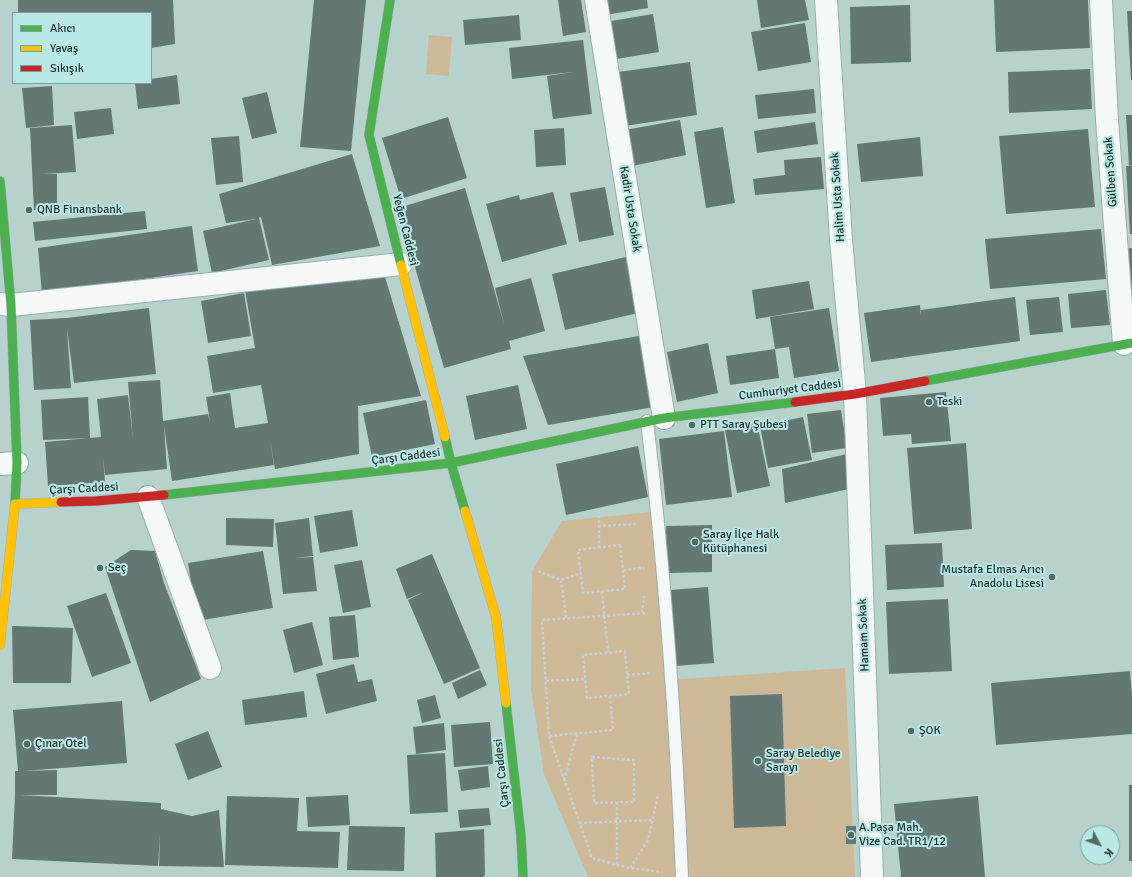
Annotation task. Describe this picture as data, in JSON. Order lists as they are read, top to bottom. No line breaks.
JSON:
{"streets":{"main road":["Yeğen Caddesi","Cumhuriyet Caddesi","Çarşı Caddesi"],"street":["Gülben Sokak","Halim Usta Sokak","Kadir Usta Sokak","Hamam Sokak"]},"crossings":[["Gülben Sokak","Cumhuriyet Caddesi"],["Halim Usta Sokak","Cumhuriyet Caddesi"],["Halim Usta Sokak","Hamam Sokak"],["Kadir Usta Sokak","Cumhuriyet Caddesi"],["Yeğen Caddesi","Cumhuriyet Caddesi"],["Yeğen Caddesi","Çarşı Caddesi"],["Cumhuriyet Caddesi","Çarşı Caddesi"],["Cumhuriyet Caddesi","Hamam Sokak"]],"places":["QNB Finansbank","Teski","PTT Saray Şubesi","Saray İlçe Halk Kütüphanesi","Seç","Mustafa Elmas Arıcı Anadolu Lisesi","ŞOK","Çınar Otel","Saray Belediye Sarayı","A.Paşa Mah. Vize Cad. TR1/12"],"legend":["Akıcı","Yavaş","Sıkışık"],"north":"bottom right"}
